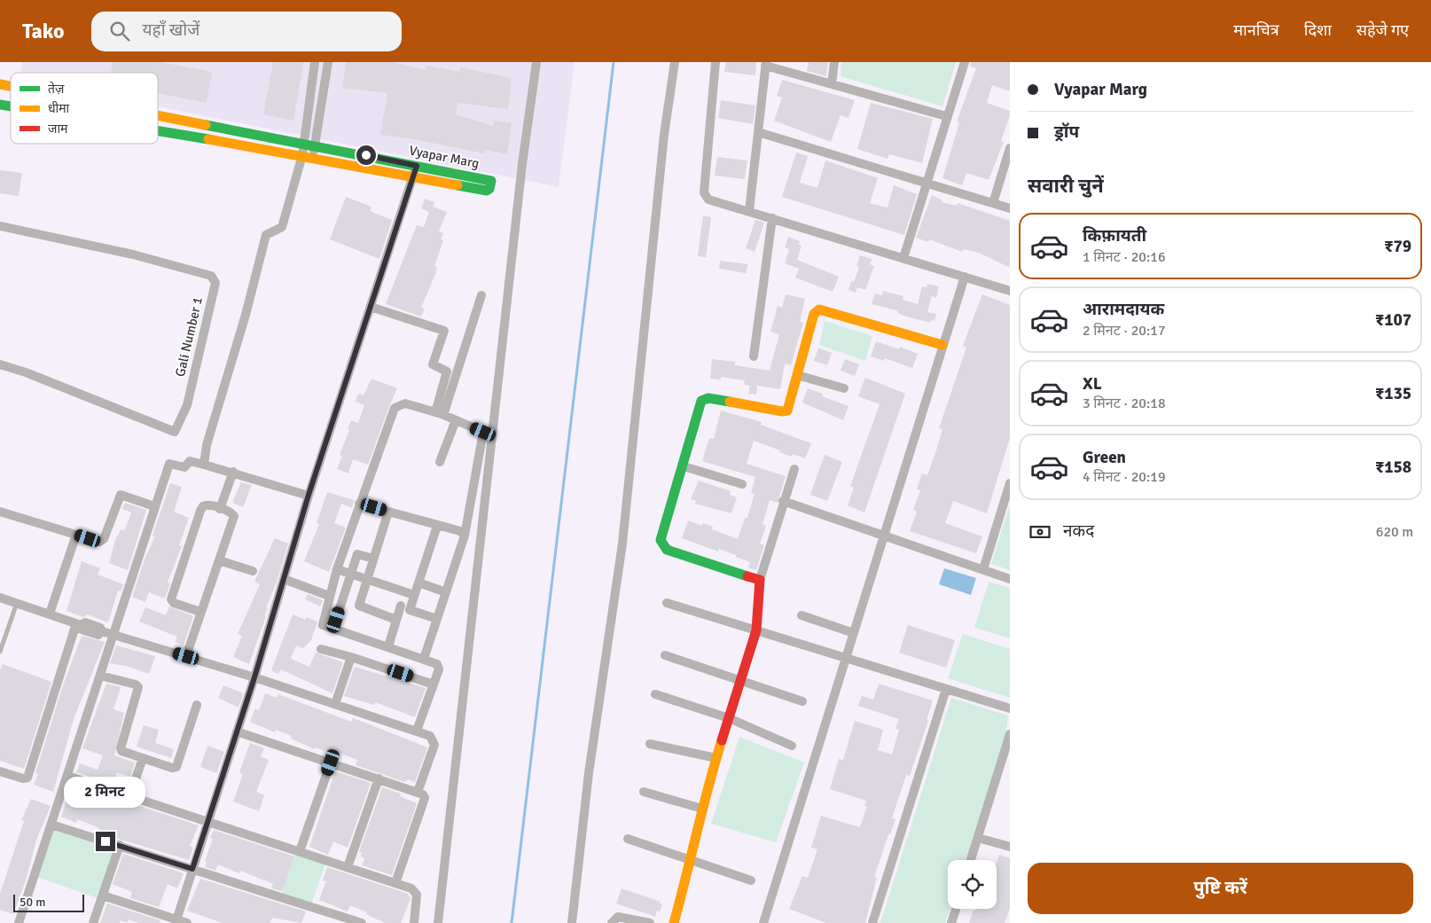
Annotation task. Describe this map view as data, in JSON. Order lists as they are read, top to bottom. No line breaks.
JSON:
{"streets":{"street":["Vyapar Marg","Gali Number 1"]},"legend":["तेज़","धीमा","जाम"],"scale_bar":"50 m","page":{"header":"Tako","search":"यहाँ खोजें","nav":["मानचित्र","दिशा","सहेजे गए"],"banner":["Vyapar Marg","ड्रॉप"],"heading":"सवारी चुनें","list":[{"name":"किफ़ायती","note":"1 मिनट · 20:16","value":"₹79"},{"name":"आरामदायक","note":"2 मिनट · 20:17","value":"₹107"},{"name":"XL","note":"3 मिनट · 20:18","value":"₹135"},{"name":"Green","note":"4 मिनट · 20:19","value":"₹158"}],"pay":["नकद","620 m"],"bubble":"2 मिनट","buttons":"पुष्टि करें","scale":"50 m"}}
